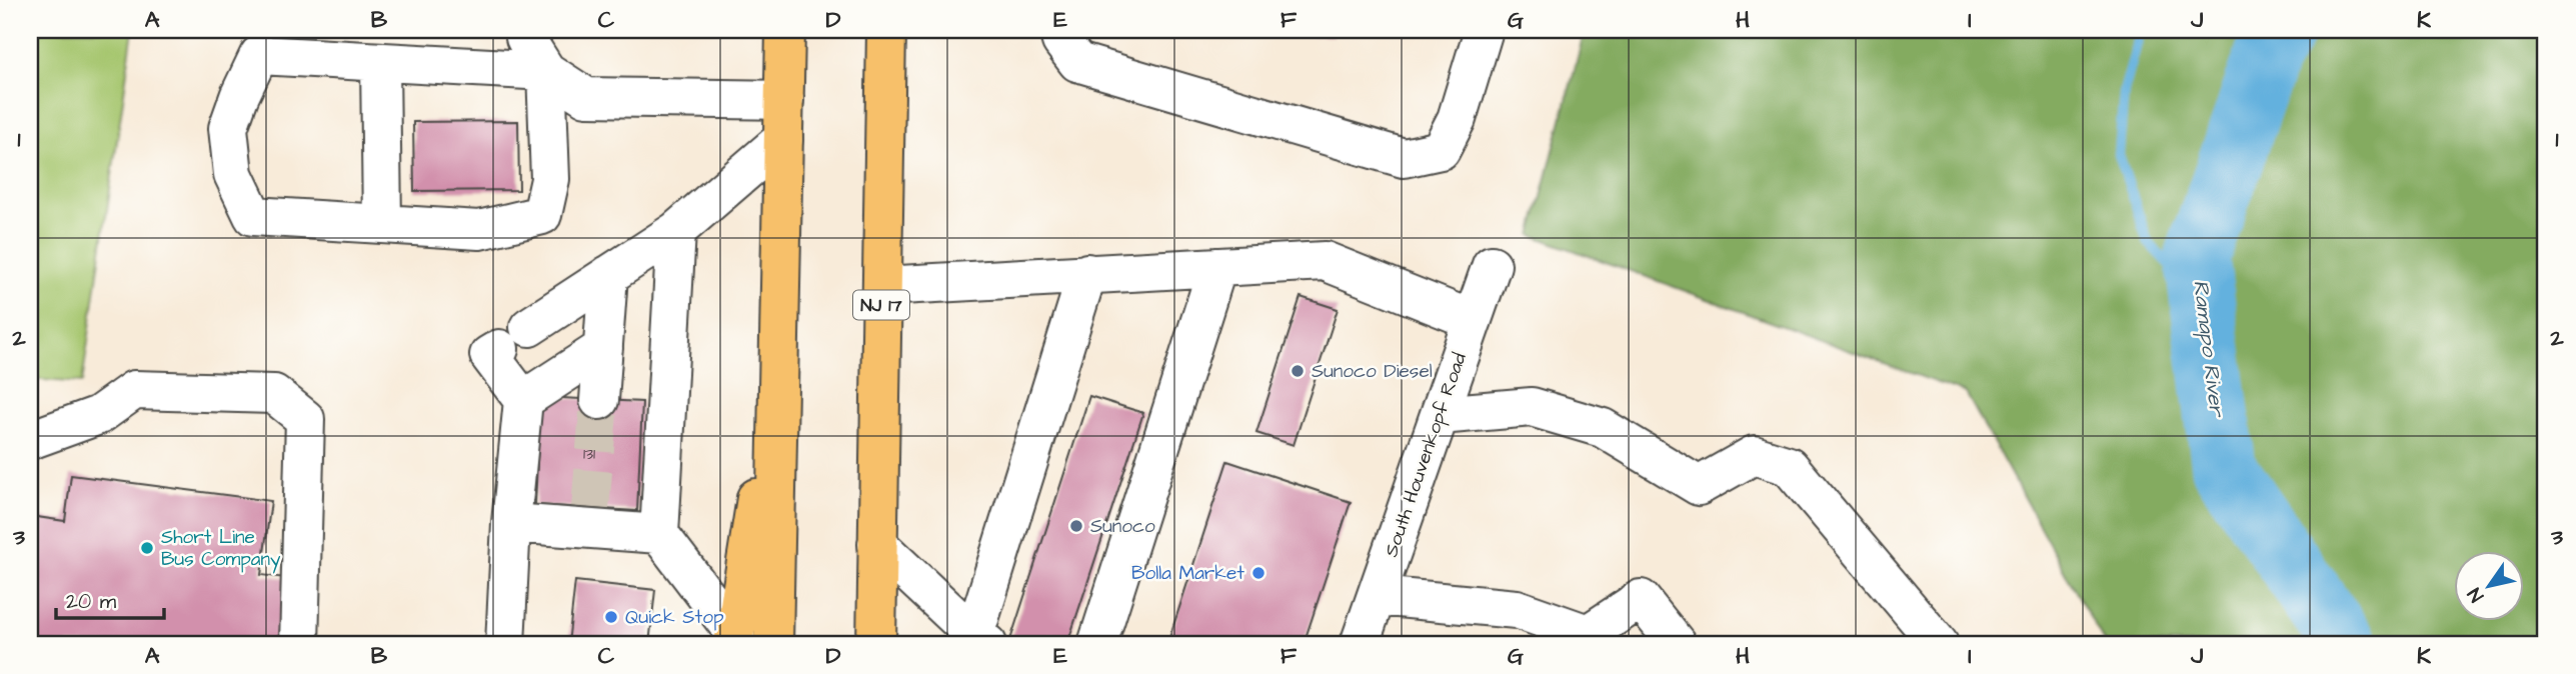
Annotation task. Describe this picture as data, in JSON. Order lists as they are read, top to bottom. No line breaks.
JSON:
{"streets":{"highway":["NJ 17"],"street":["South Houvenkopf Road"]},"water":["Ramapo River"],"places":["Sunoco Diesel","Sunoco","Short Line Bus Company","Bolla Market","Quick Stop"],"house_numbers":["131"],"scale_bar":"20 m","north":"bottom left","grid":{"columns":["A","B","C","D","E","F","G","H","I","J","K"],"rows":["1","2","3"]}}
